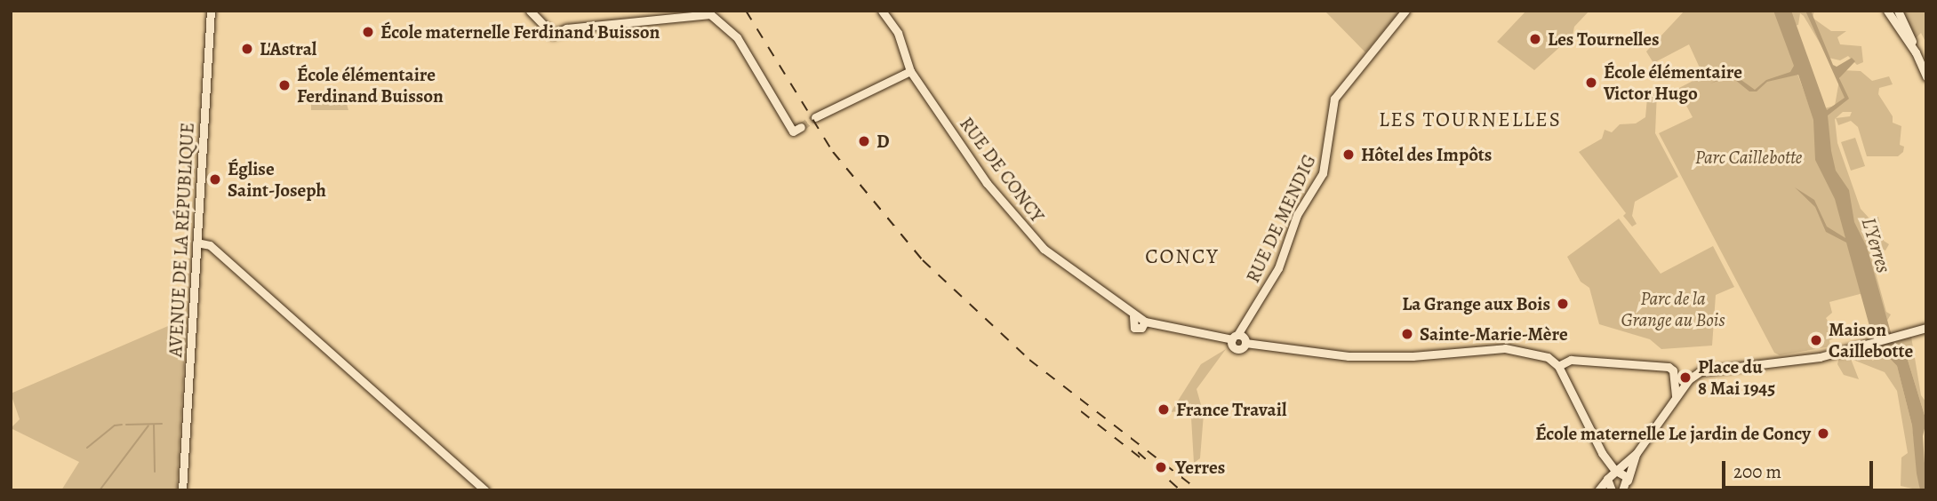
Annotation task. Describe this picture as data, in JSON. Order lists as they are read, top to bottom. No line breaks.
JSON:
{"streets":{"street":["RUE DE CONCY","RUE DE MENDIG","AVENUE DE LA RÉPUBLIQUE"]},"crossings":[["RUE DE CONCY","RUE DE MENDIG"]],"districts":["LES TOURNELLES","CONCY"],"water":["L'Yerres"],"parks":["Parc Caillebotte","Parc de la Grange au Bois"],"places":["École maternelle Ferdinand Buisson","Les Tournelles","L'Astral","École élémentaire Victor Hugo","École élémentaire Ferdinand Buisson","D","Hôtel des Impôts","Église Saint-Joseph","La Grange aux Bois","Sainte-Marie-Mère","Maison Caillebotte","Place du 8 Mai 1945","France Travail","École maternelle Le jardin de Concy","Yerres"],"scale_bar":"200 m"}
